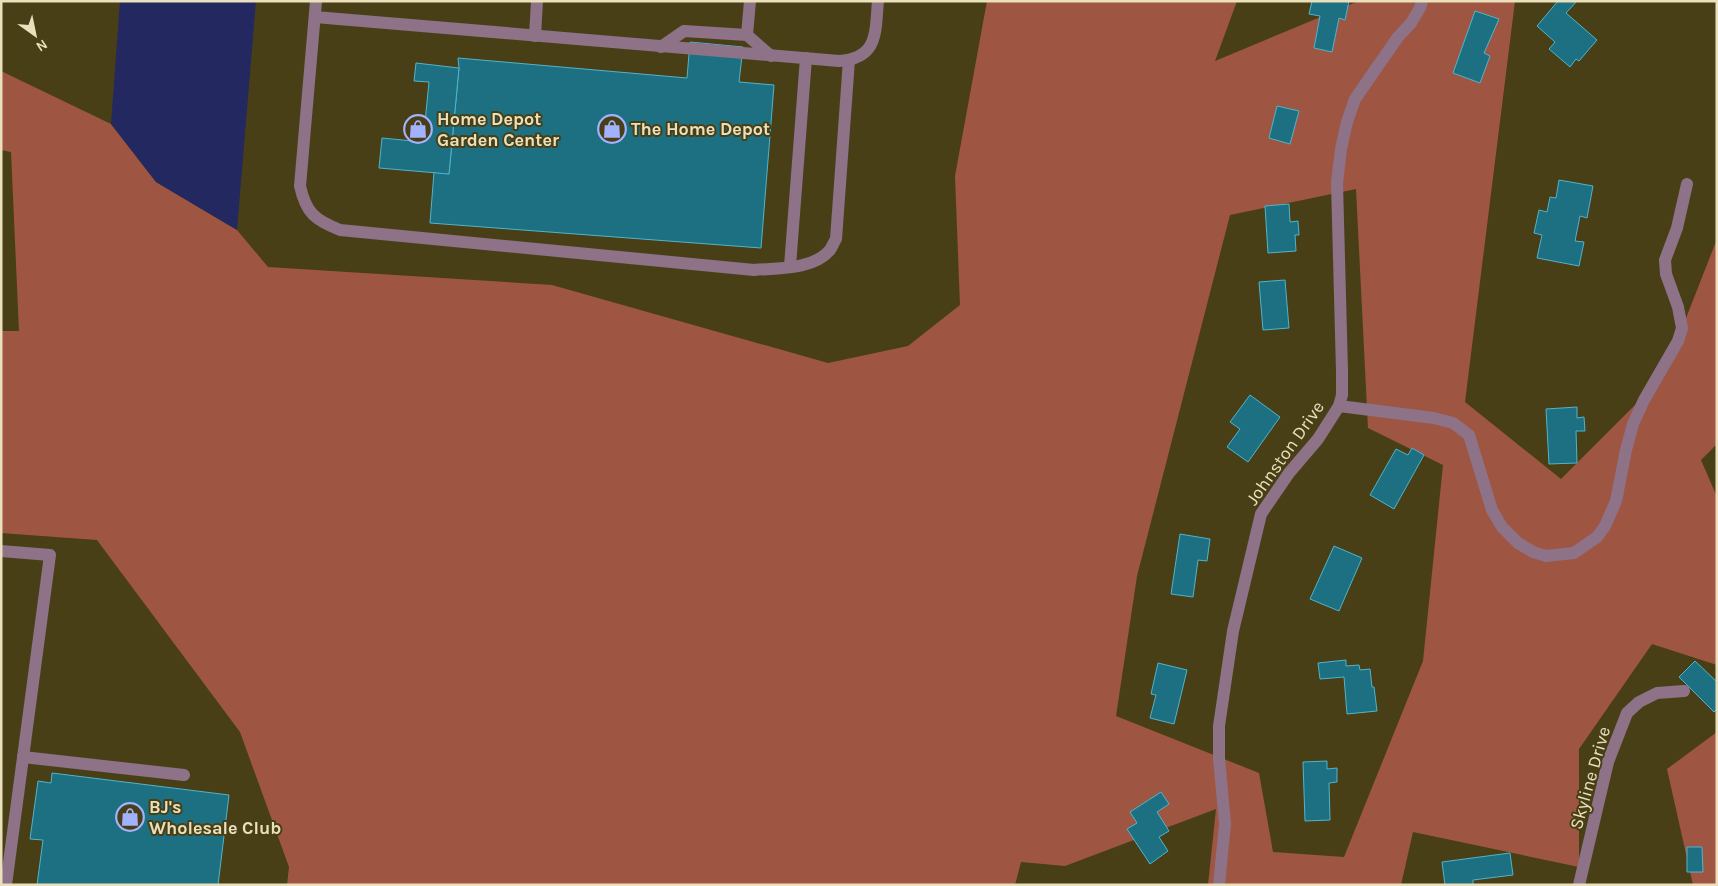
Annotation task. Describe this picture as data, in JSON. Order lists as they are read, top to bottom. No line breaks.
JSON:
{"streets":{"street":["Johnston Drive","Skyline Drive"]},"places":{"shop":["Home Depot Garden Center","The Home Depot","BJ's Wholesale Club"]},"north":"bottom right"}
